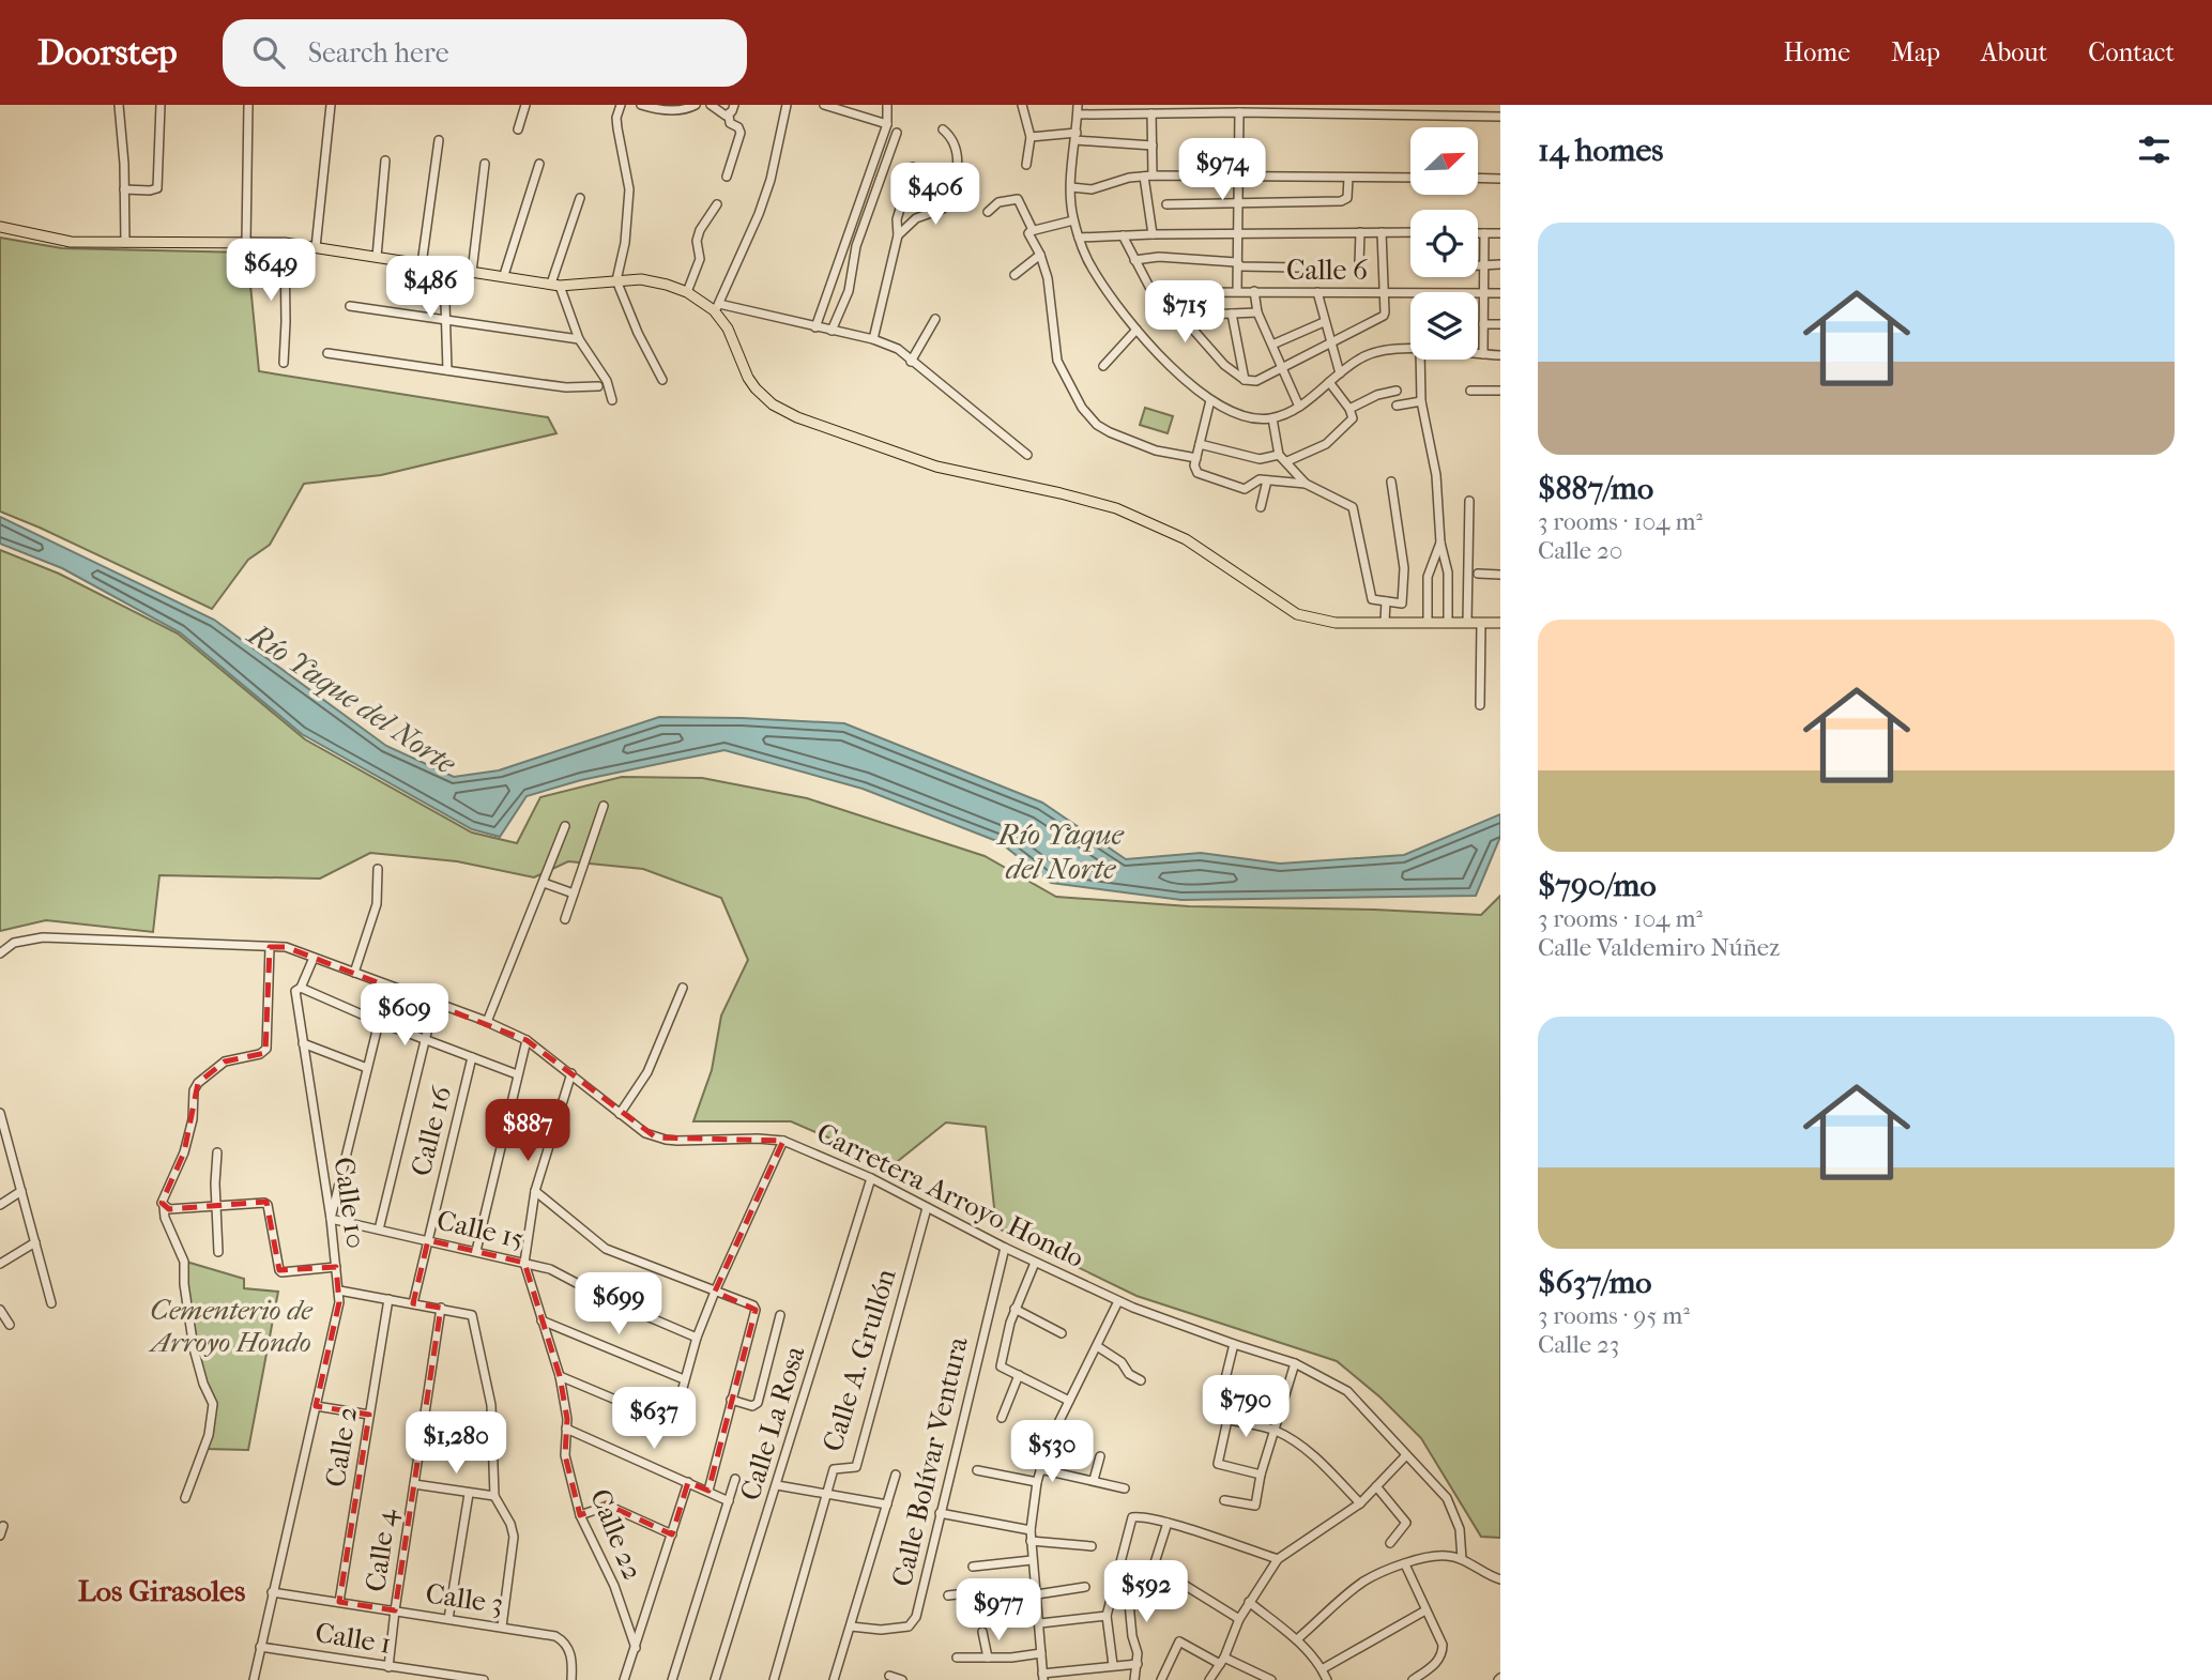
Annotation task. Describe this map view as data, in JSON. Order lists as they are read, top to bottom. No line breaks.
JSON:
{"streets":{"street":["Calle 6","Calle 16","Carretera Arroyo Hondo","Calle 10","Calle 15","Calle A. Grullón","Calle La Rosa","Calle 2","Calle Bolívar Ventura","Calle 22","Calle 4","Calle 3","Calle 1"]},"crossings":[["Calle 16","Calle 10"],["Calle 16","Calle 15"],["Carretera Arroyo Hondo","Calle A. Grullón"],["Carretera Arroyo Hondo","Calle La Rosa"],["Carretera Arroyo Hondo","Calle Bolívar Ventura"],["Calle 10","Calle 15"],["Calle 10","Calle 2"],["Calle 10","Calle 4"],["Calle 15","Calle 22"],["Calle 2","Calle 3"],["Calle 4","Calle 3"],["Calle 4","Calle 1"]],"districts":["Los Girasoles"],"water":["Río Yaque del Norte"],"parks":["Cementerio de Arroyo Hondo"],"north":"top right","page":{"header":"Doorstep","search":"Search here","nav":["Home","Map","About","Contact"],"heading":"14 homes","price":["$974","$406","$649","$486","$715","$609","$887","$699","$790","$637","$1,280","$530","$592","$977"],"list":[{"name":"$887/mo","note":"3 rooms · 104 m² · Calle 20"},{"name":"$790/mo","note":"3 rooms · 104 m² · Calle Valdemiro Núñez"},{"name":"$637/mo","note":"3 rooms · 95 m² · Calle 23"}]}}
